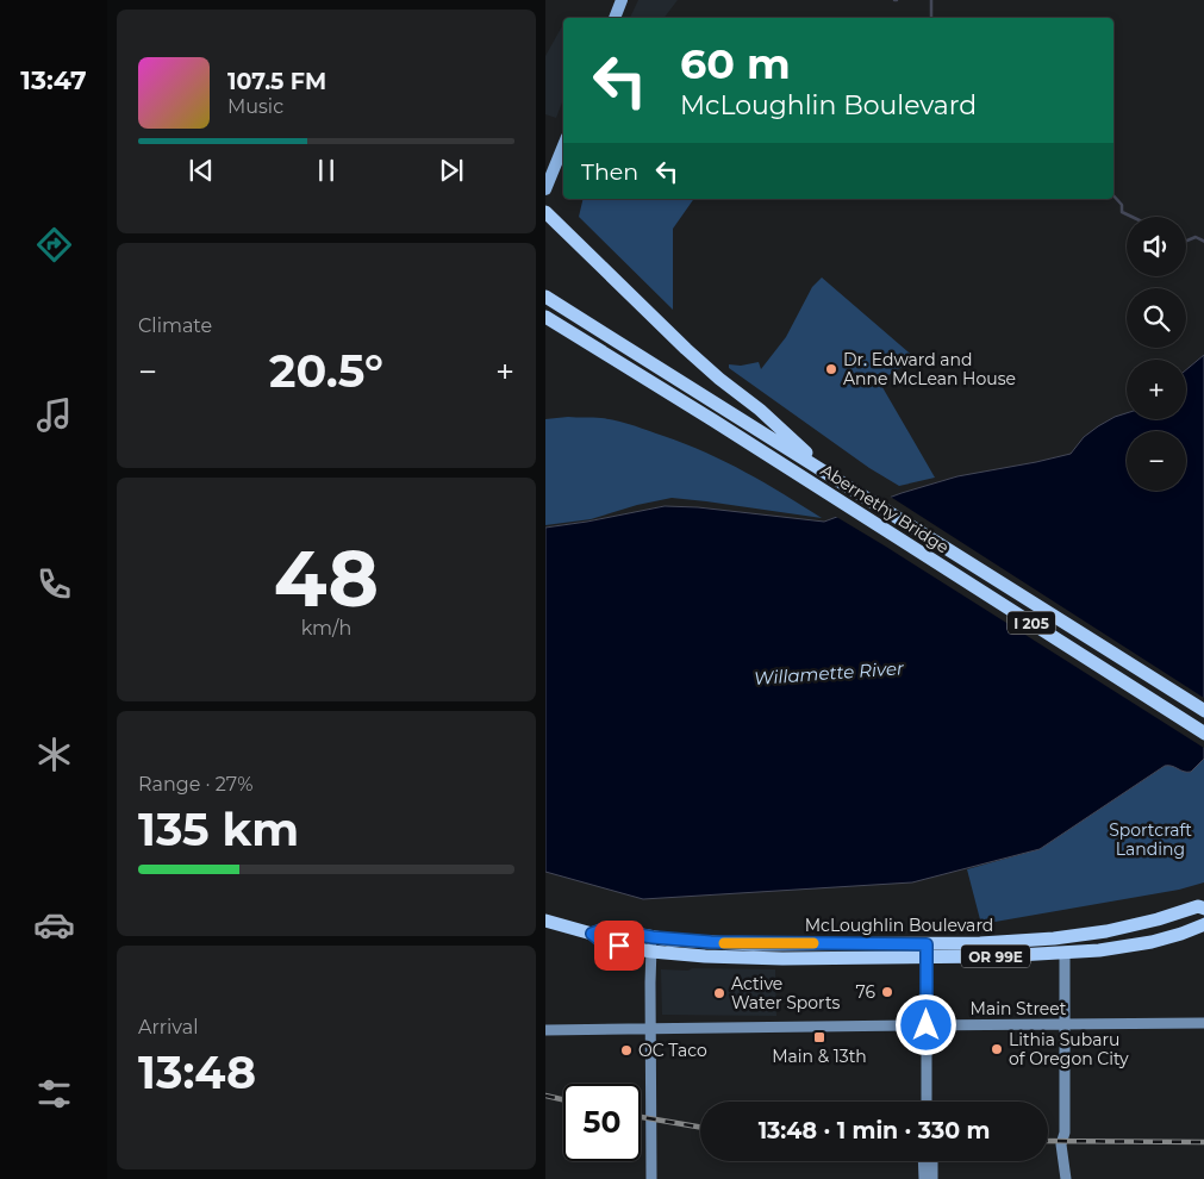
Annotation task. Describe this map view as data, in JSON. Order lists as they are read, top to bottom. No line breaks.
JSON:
{"streets":{"highway":["Abernethy Bridge","I 205","McLoughlin Boulevard","OR 99E"],"street":["Main Street"]},"water":["Willamette River"],"parks":["Sportcraft Landing"],"places":{"other":["Dr. Edward and Anne McLean House","76","Active Water Sports","Lithia Subaru of Oregon City","OC Taco"],"transit":["Main & 13th"]},"page":{"tabs":"13:47","turn":["60 m","McLoughlin Boulevard"],"song":["107.5 FM","Music"],"then":"Then","map_buttons":["+","−"],"tile":["Climate",["48","km/h"],["Range · 27%","135 km"],["Arrival","13:48"]],"heat":["−","20.5°","+"],"limit":"50","trip":"13:48 · 1 min · 330 m"}}
